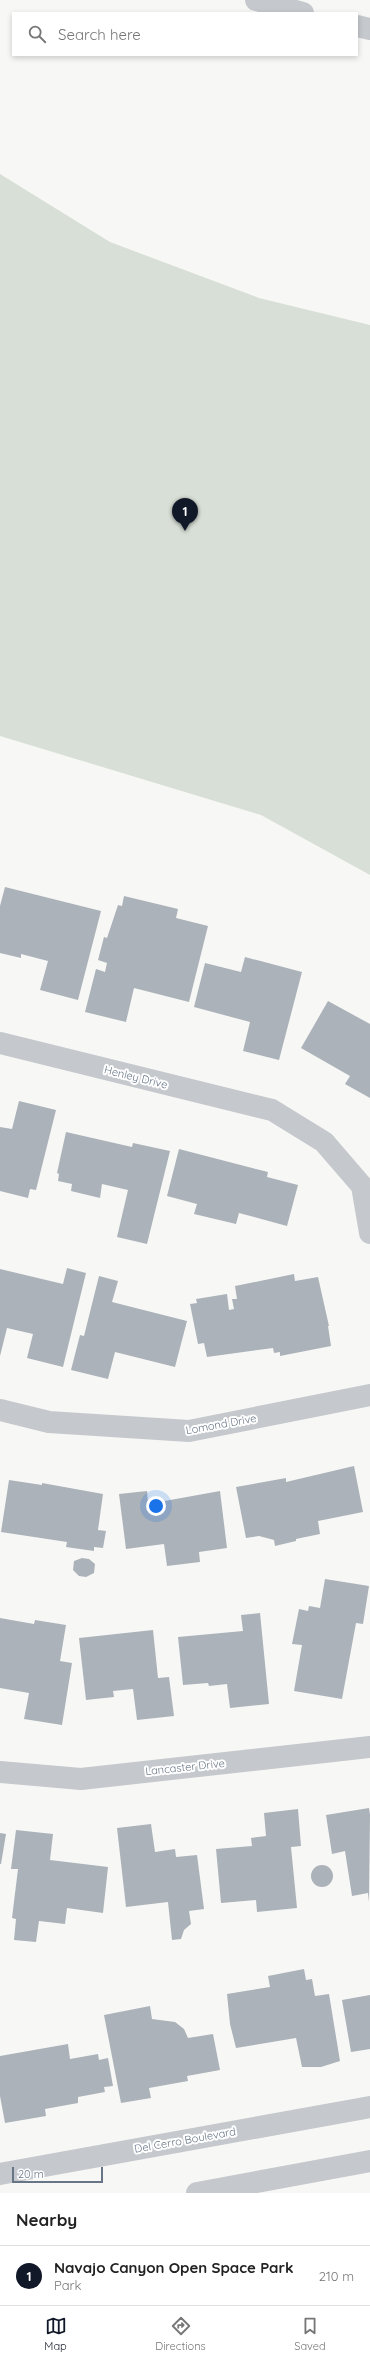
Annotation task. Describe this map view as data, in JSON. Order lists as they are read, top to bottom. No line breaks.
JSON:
{"streets":{"street":["Henley Drive","Lomond Drive","Lancaster Drive","Del Cerro Boulevard"]},"scale_bar":"20 m","page":{"search":"Search here","pins":"1","scale":"20 m","heading":"Nearby","list":[{"mark":"1","name":"Navajo Canyon Open Space Park","note":"Park","value":"210 m"}],"nav":["Map","Directions","Saved"]}}
